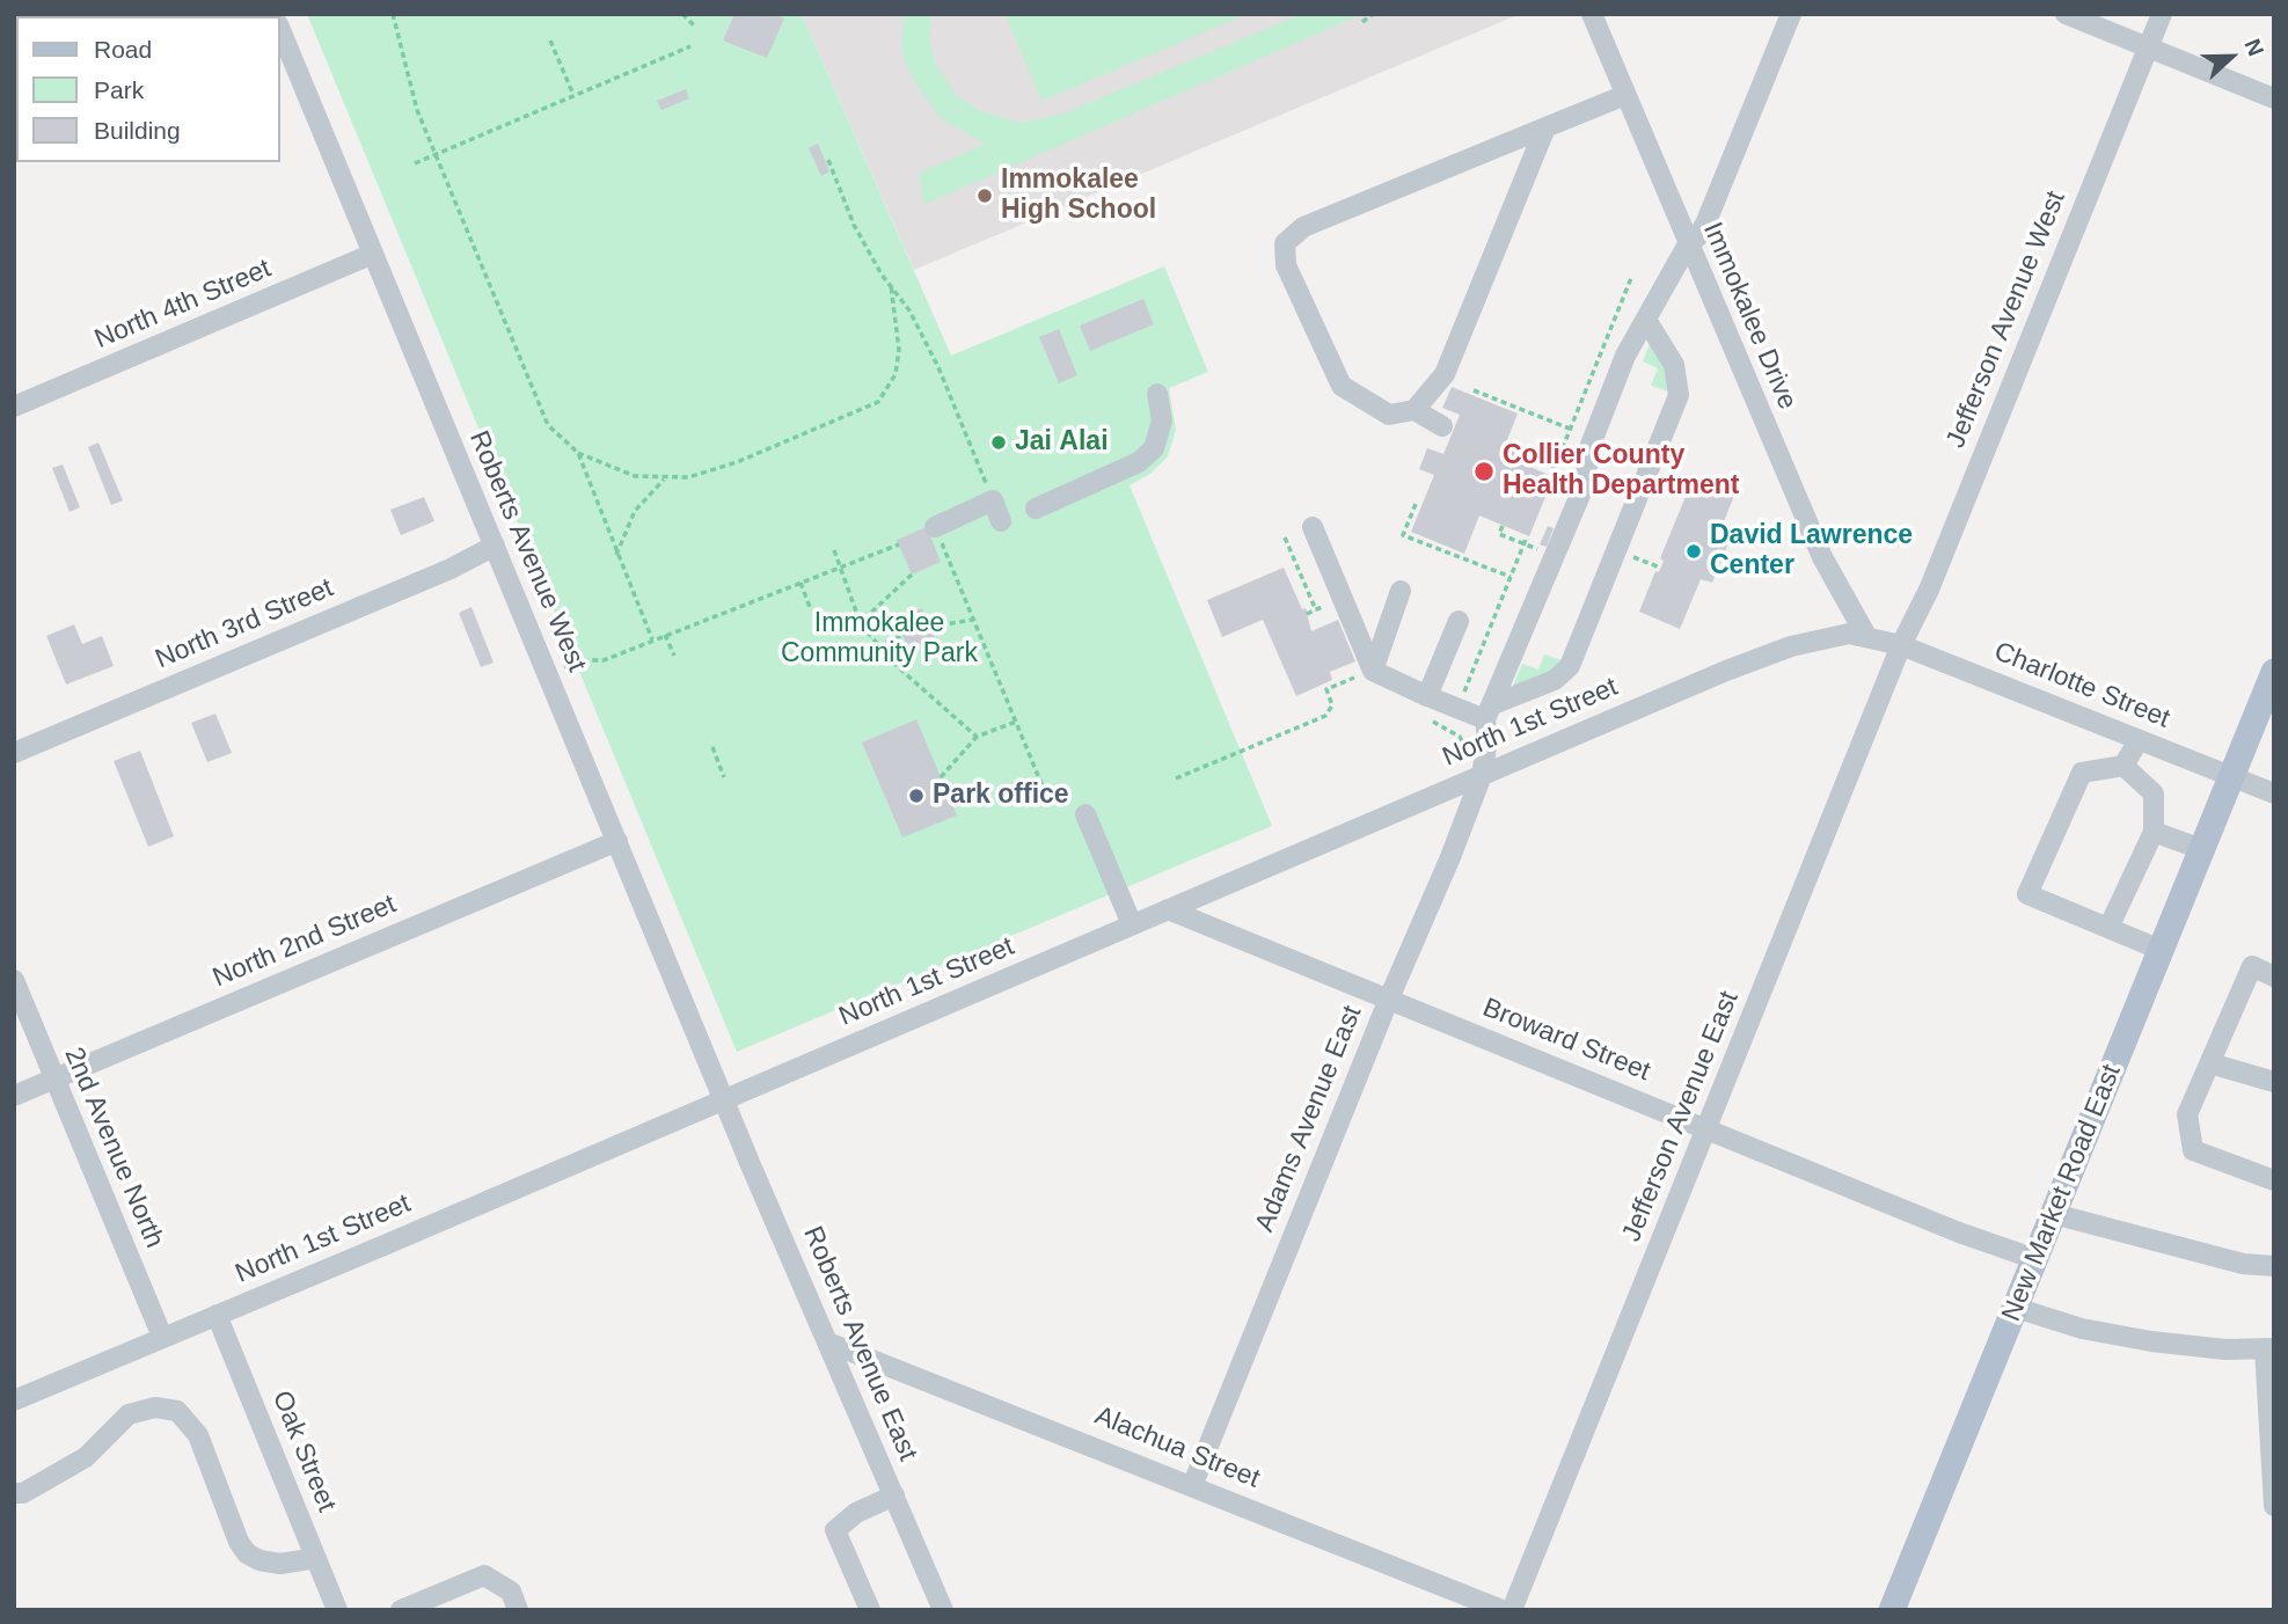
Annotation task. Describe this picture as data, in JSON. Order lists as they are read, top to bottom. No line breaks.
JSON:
{"streets":{"main road":["New Market Road East"],"street":["North 4th Street","Immokalee Drive","Jefferson Avenue West","Roberts Avenue West","North 3rd Street","Charlotte Street","North 1st Street","North 2nd Street","Broward Street","Jefferson Avenue East","Adams Avenue East","2nd Avenue North","Roberts Avenue East","Alachua Street","Oak Street"]},"crossings":[["North 4th Street","Roberts Avenue West"],["Immokalee Drive","Charlotte Street"],["Immokalee Drive","North 1st Street"],["Jefferson Avenue West","Charlotte Street"],["Jefferson Avenue West","Jefferson Avenue East"],["Roberts Avenue West","North 3rd Street"],["Roberts Avenue West","North 1st Street"],["Roberts Avenue West","North 2nd Street"],["Roberts Avenue West","Roberts Avenue East"],["Charlotte Street","North 1st Street"],["Charlotte Street","Jefferson Avenue East"],["Charlotte Street","New Market Road East"],["North 1st Street","Broward Street"],["North 1st Street","Adams Avenue East"],["North 1st Street","2nd Avenue North"],["North 1st Street","Roberts Avenue East"],["North 1st Street","Oak Street"],["North 2nd Street","2nd Avenue North"],["Broward Street","Jefferson Avenue East"],["Broward Street","Adams Avenue East"],["Broward Street","New Market Road East"],["Adams Avenue East","Alachua Street"],["Roberts Avenue East","Alachua Street"]],"parks":["Immokalee Community Park"],"places":["Immokalee High School","Jai Alai","Collier County Health Department","David Lawrence Center","Park office"],"legend":["Road","Park","Building"],"north":"right"}
